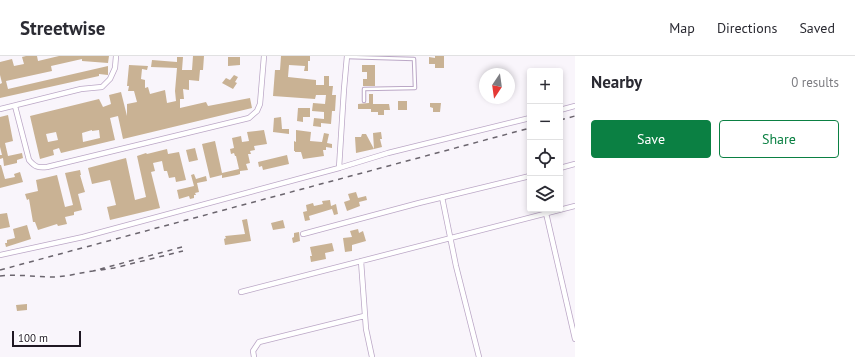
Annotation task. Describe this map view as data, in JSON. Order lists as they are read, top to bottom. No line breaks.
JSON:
{"scale_bar":"100 m","north":"bottom","page":{"header":"Streetwise","nav":["Map","Directions","Saved"],"heading":["Nearby","0 results"],"map_buttons":["+","−"],"buttons":["Save","Share"],"scale":"100 m"}}
